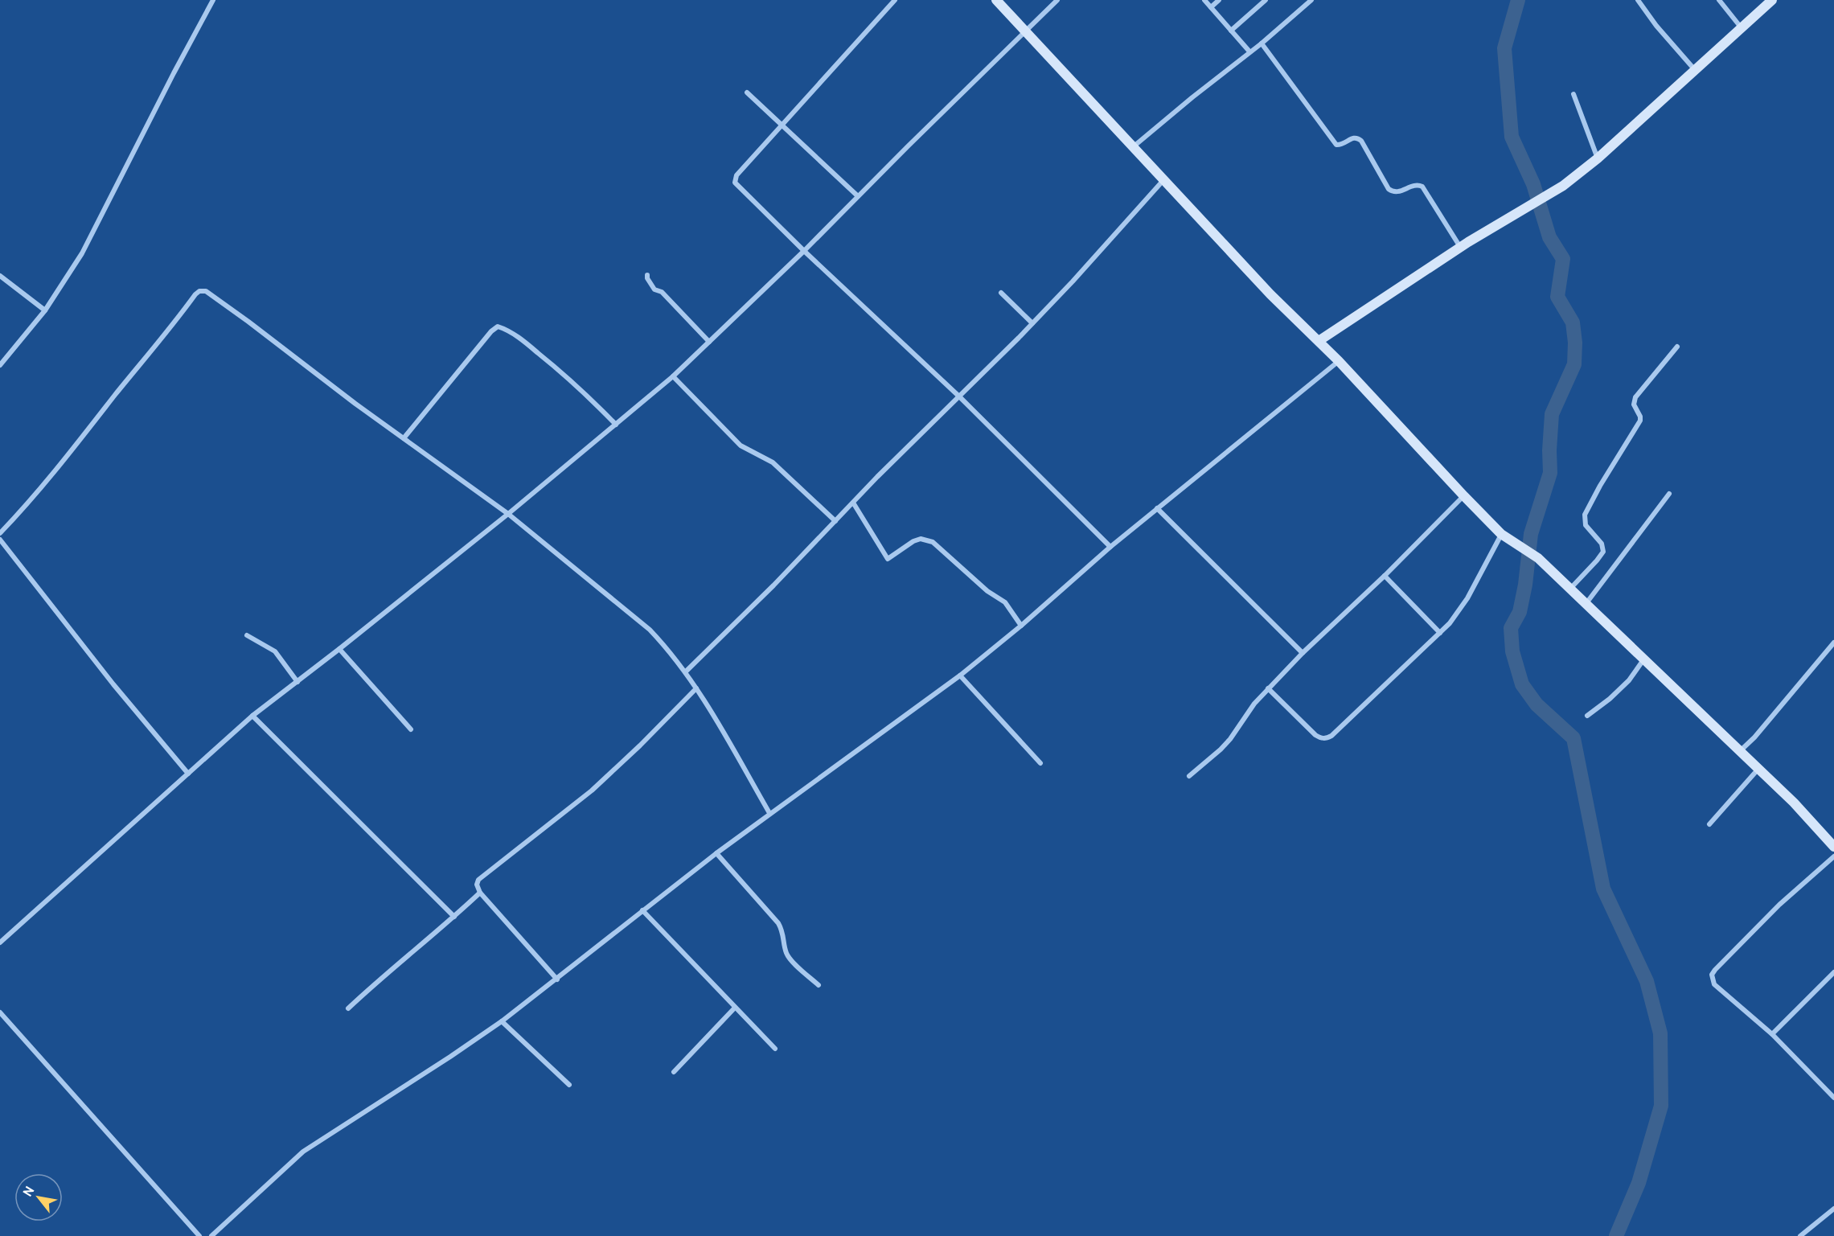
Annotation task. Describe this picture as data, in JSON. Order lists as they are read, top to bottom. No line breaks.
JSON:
{"north":"top left"}
